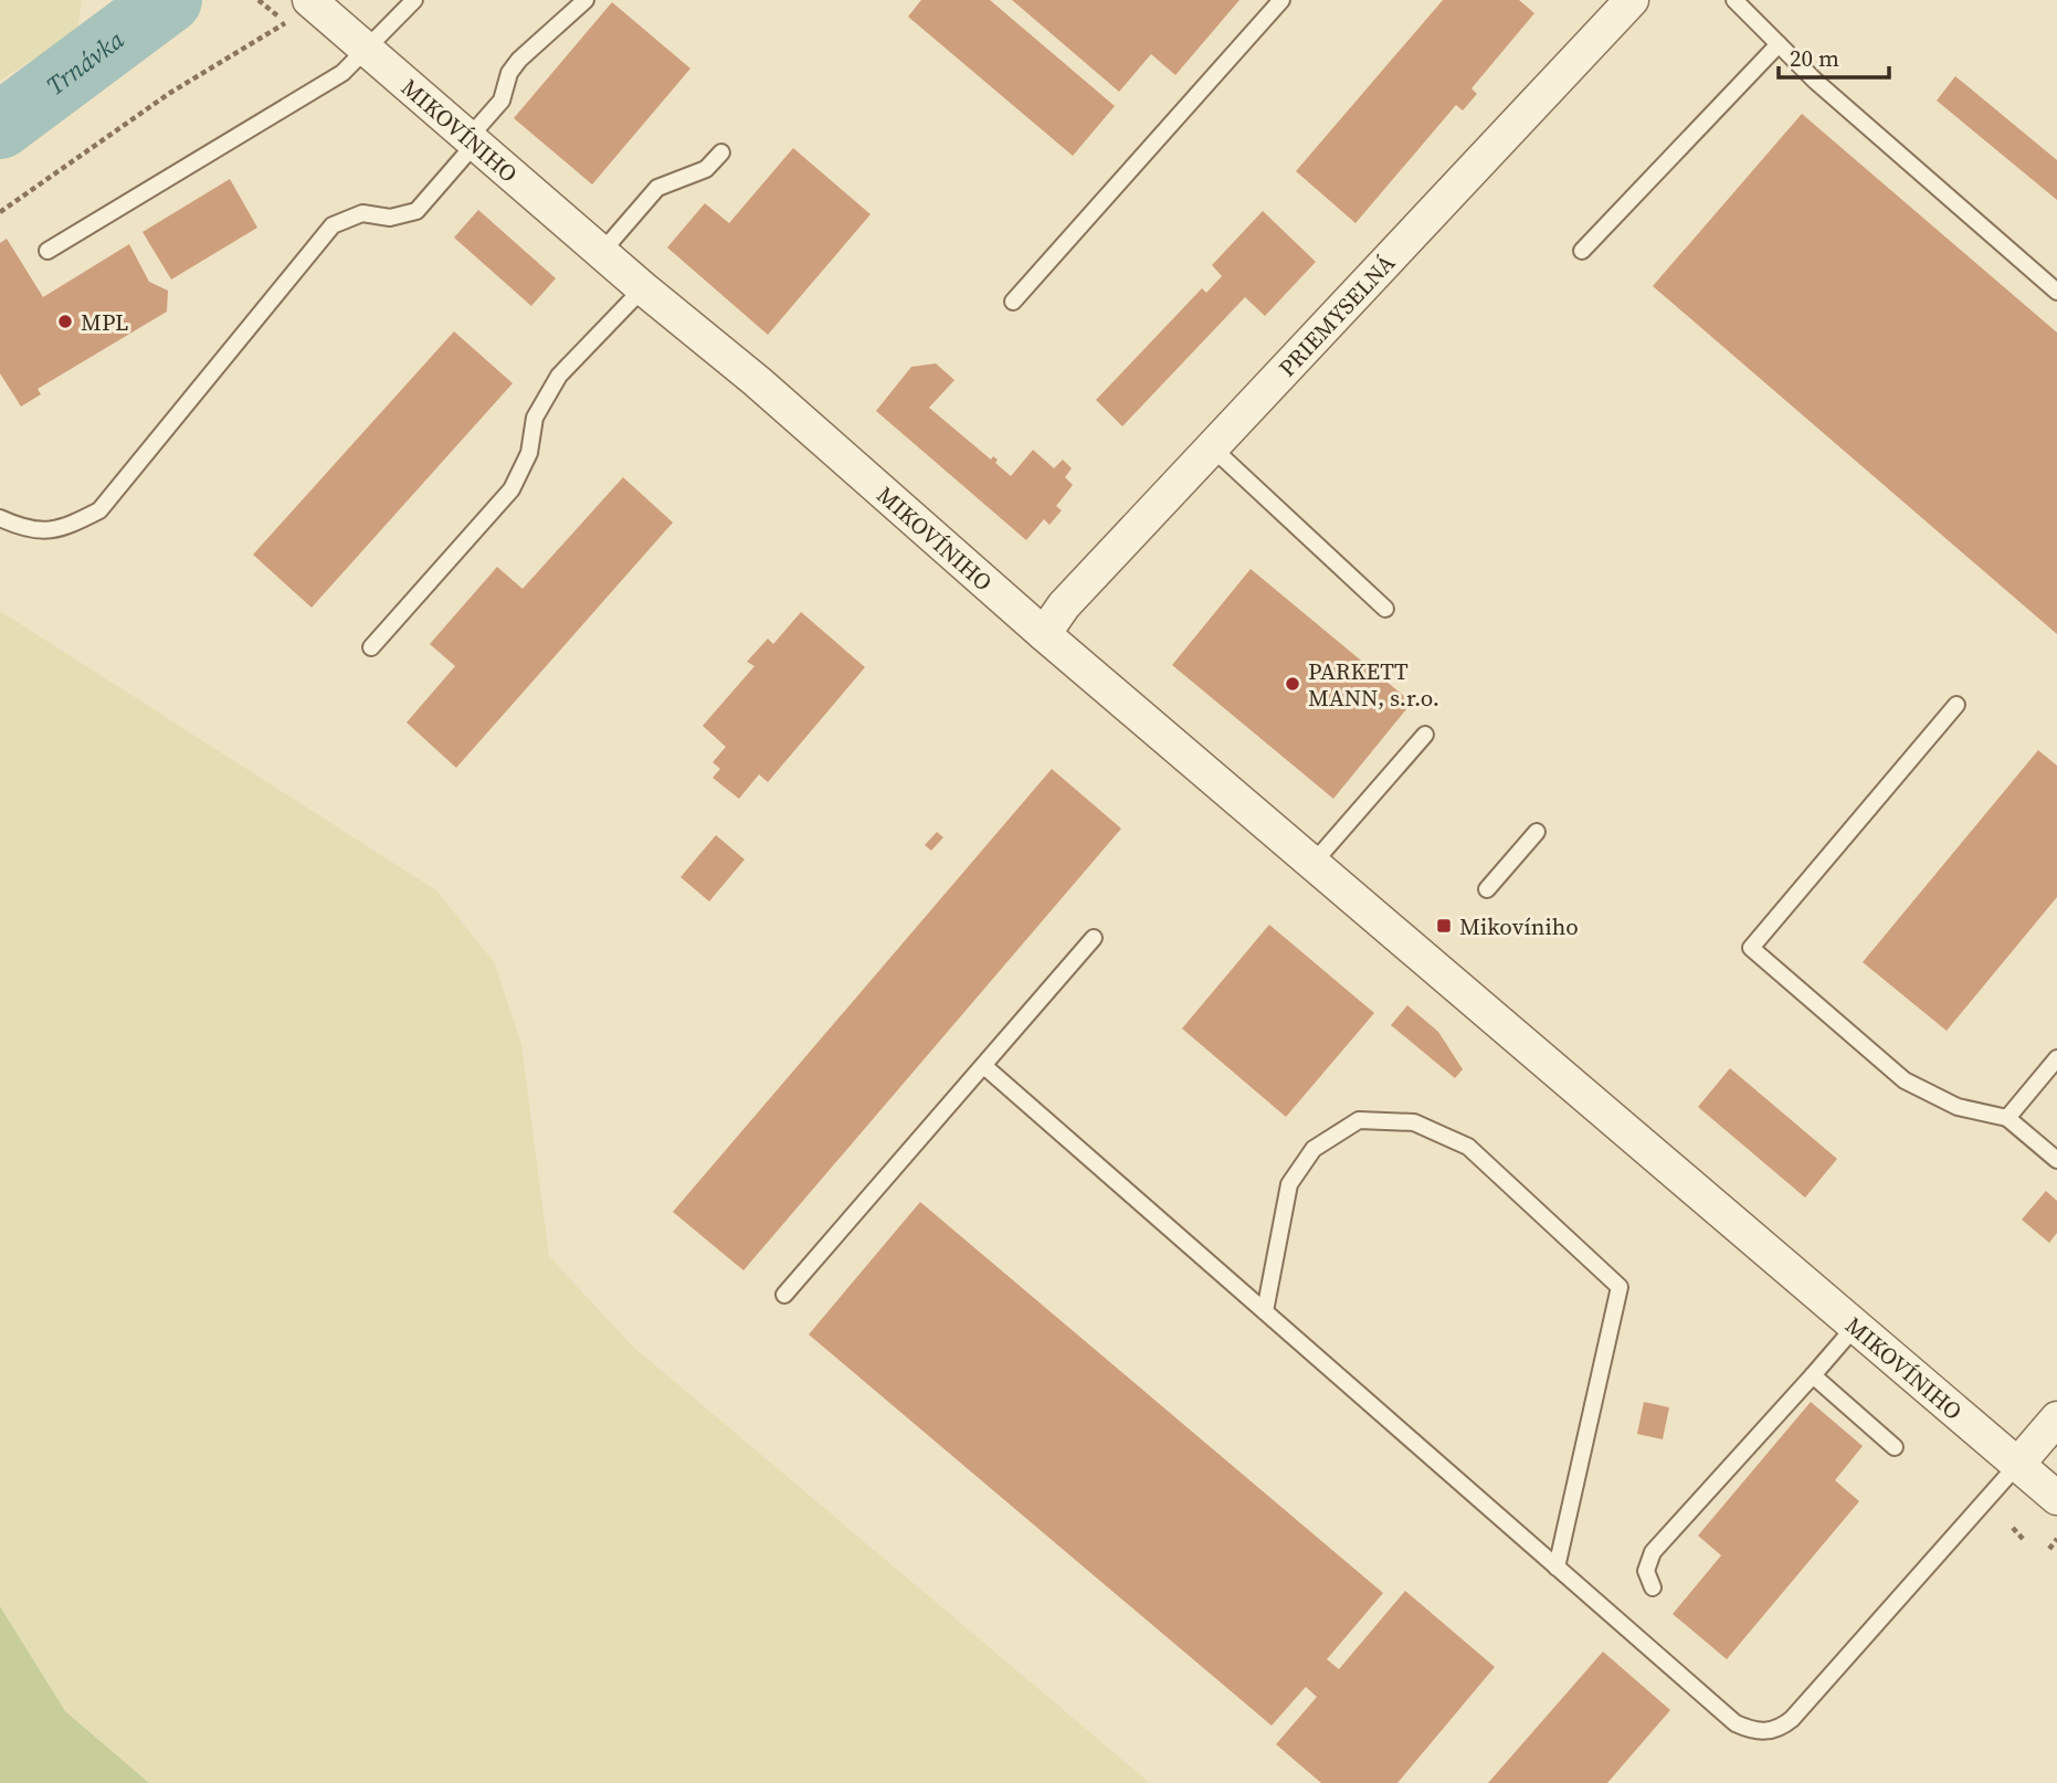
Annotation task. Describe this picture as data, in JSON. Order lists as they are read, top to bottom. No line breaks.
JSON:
{"streets":{"street":["MIKOVÍNIHO","PRIEMYSELNÁ"]},"crossings":[["MIKOVÍNIHO","PRIEMYSELNÁ"]],"water":["Trnávka"],"places":{"other":["MPL","PARKETT MANN, s.r.o."],"transit":["Mikovíniho"]},"scale_bar":"20 m"}
